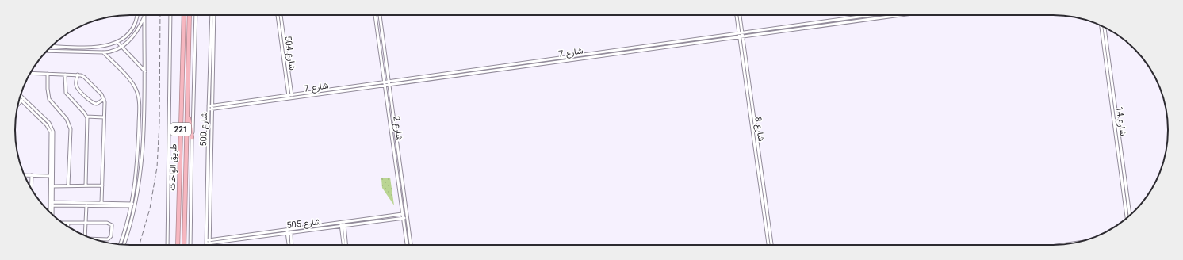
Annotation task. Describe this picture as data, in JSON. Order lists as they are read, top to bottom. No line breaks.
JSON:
{"streets":{"highway":["221","طريق الواحات"],"street":["شارع 7","شارع 504","شارع 14","شارع 2","شارع 500","شارع 8","شارع 505"]},"crossings":[["شارع 7","شارع 504"],["شارع 7","شارع 2"],["شارع 7","شارع 500"],["شارع 7","شارع 8"],["شارع 2","شارع 505"],["شارع 500","شارع 505"]]}
